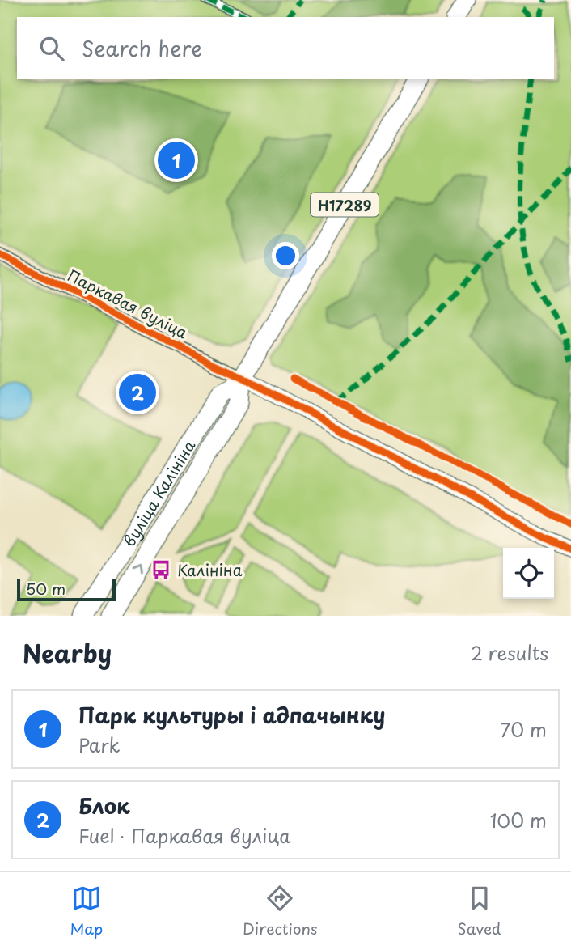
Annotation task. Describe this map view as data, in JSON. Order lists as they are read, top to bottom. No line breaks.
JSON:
{"streets":{"main road":["Н17289","вуліца Калініна"],"street":["Паркавая вуліца"]},"crossings":[["Паркавая вуліца","вуліца Калініна"]],"places":{"bus stop":["Калініна"]},"scale_bar":"50 m","page":{"search":"Search here","pins":["1","2"],"scale":"50 m","heading":["Nearby","2 results"],"list":[{"mark":"1","name":"Парк культуры і адпачынку","note":"Park","value":"70 m"},{"mark":"2","name":"Блок","note":"Fuel · Паркавая вуліца","value":"100 m"}],"nav":["Map","Directions","Saved"]}}
